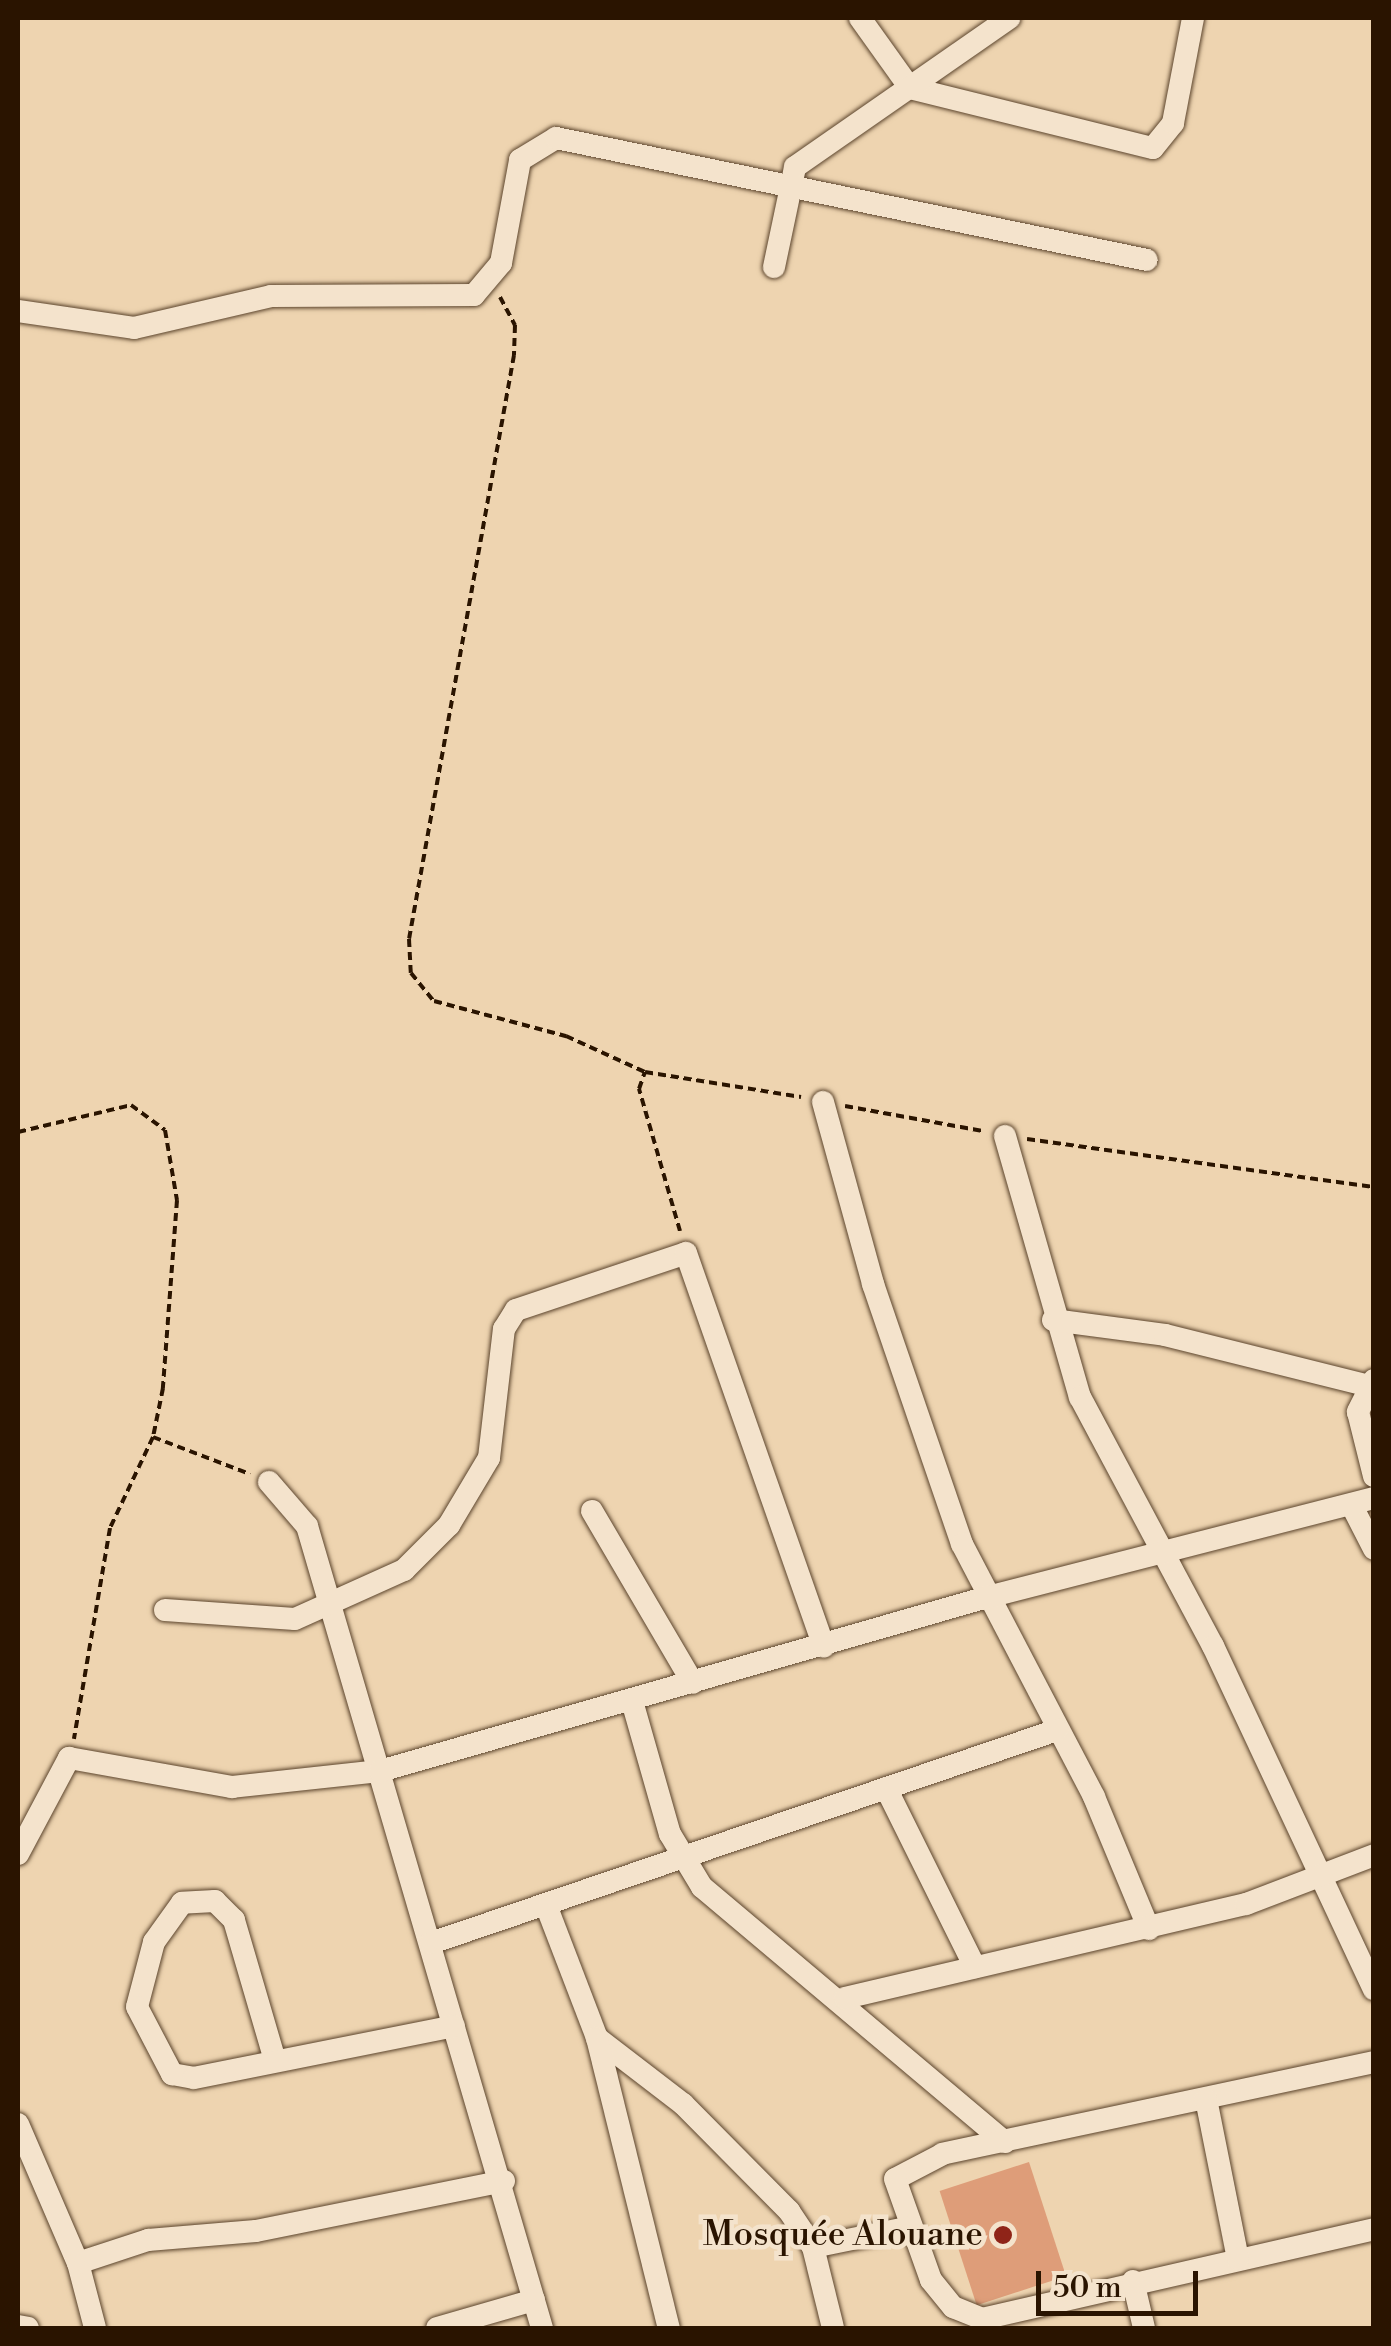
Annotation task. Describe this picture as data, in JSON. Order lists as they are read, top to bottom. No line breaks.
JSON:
{"places":["Mosquée Alouane"],"scale_bar":"50 m"}
